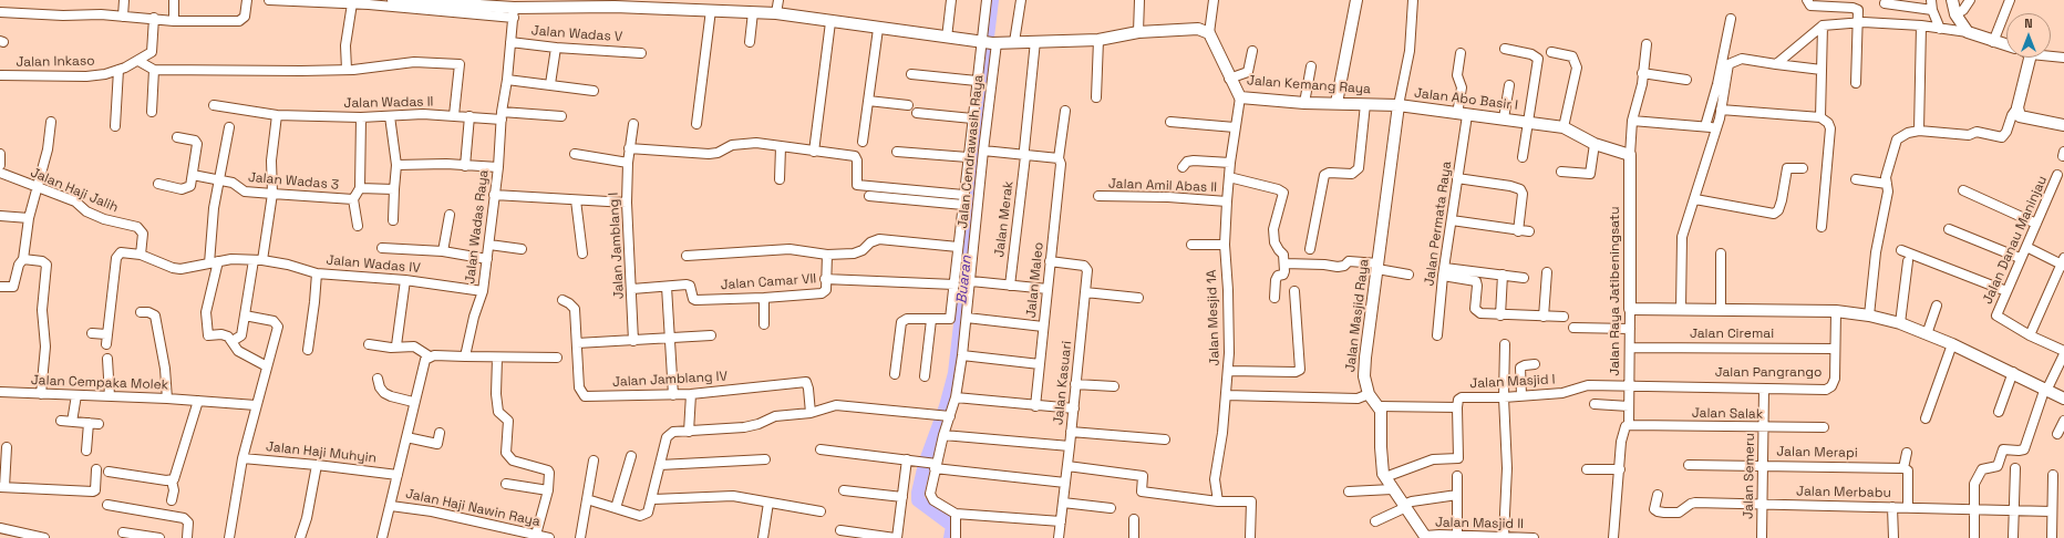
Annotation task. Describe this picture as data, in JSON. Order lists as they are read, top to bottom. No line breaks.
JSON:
{"streets":{"street":["Jalan Wadas V","Jalan Inkaso","Jalan Kemang Raya","Jalan Abo Basir I","Jalan Wadas II","Jalan Cendrawasih Raya","Jalan Wadas 3","Jalan Amil Abas II","Jalan Haji Jalih","Jalan Merak","Jalan Permata Raya","Jalan Wadas Raya","Jalan Danau Maninjau","Jalan Jamblang I","Jalan Wadas IV","Jalan Maleo","Jalan Camar VII","Jalan Raya Jatibeningsatu","Jalan Masjid Raya","Jalan Mesjid 1A","Jalan Ciremai","Jalan Pangrango","Jalan Jamblang IV","Jalan Masjid I","Jalan Cempaka Molek","Jalan Kasuari","Jalan Salak","Jalan Haji Muhyin","Jalan Merapi","Jalan Semeru","Jalan Merbabu","Jalan Haji Nawin Raya","Jalan Masjid II"]},"crossings":[["Jalan Wadas V","Jalan Wadas Raya"],["Jalan Kemang Raya","Jalan Abo Basir I"],["Jalan Kemang Raya","Jalan Masjid Raya"],["Jalan Kemang Raya","Jalan Mesjid 1A"],["Jalan Abo Basir I","Jalan Permata Raya"],["Jalan Abo Basir I","Jalan Raya Jatibeningsatu"],["Jalan Abo Basir I","Jalan Masjid Raya"],["Jalan Wadas II","Jalan Wadas Raya"],["Jalan Amil Abas II","Jalan Mesjid 1A"],["Jalan Haji Jalih","Jalan Wadas IV"],["Jalan Wadas Raya","Jalan Wadas IV"],["Jalan Jamblang I","Jalan Camar VII"],["Jalan Maleo","Jalan Kasuari"],["Jalan Raya Jatibeningsatu","Jalan Ciremai"],["Jalan Raya Jatibeningsatu","Jalan Pangrango"],["Jalan Raya Jatibeningsatu","Jalan Masjid I"],["Jalan Raya Jatibeningsatu","Jalan Salak"],["Jalan Ciremai","Jalan Pangrango"],["Jalan Pangrango","Jalan Masjid I"],["Jalan Pangrango","Jalan Semeru"],["Jalan Salak","Jalan Semeru"],["Jalan Merapi","Jalan Semeru"],["Jalan Semeru","Jalan Merbabu"]],"water":["Buaran"],"north":"top"}
